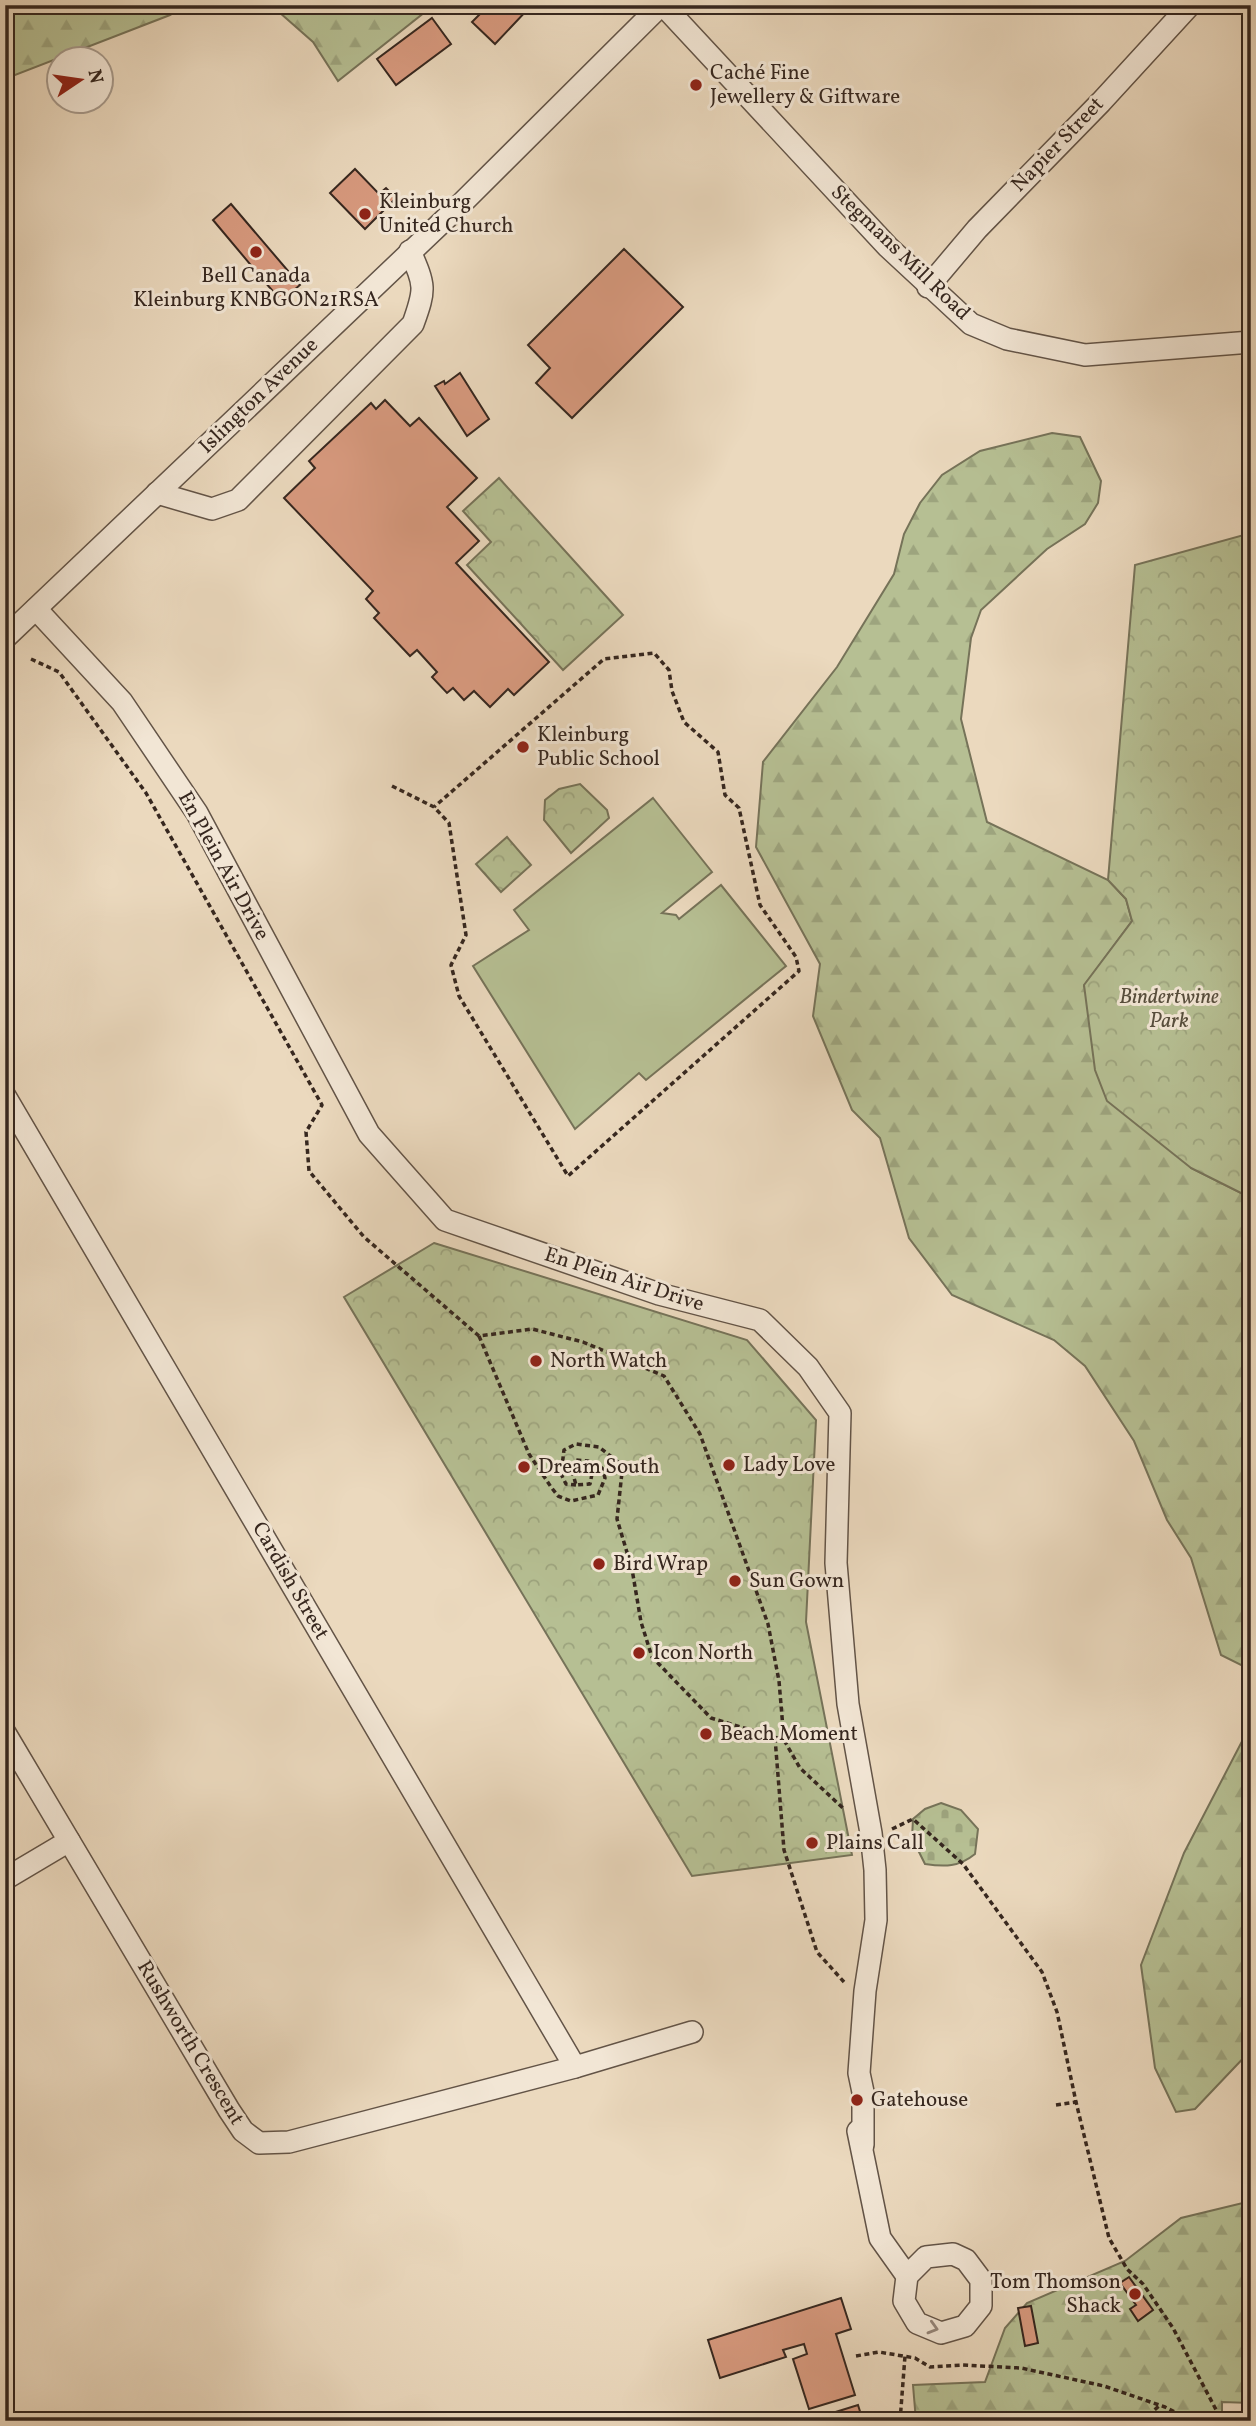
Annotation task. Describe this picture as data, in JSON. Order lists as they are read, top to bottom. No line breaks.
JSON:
{"streets":{"street":["Napier Street","Stegmans Mill Road","Islington Avenue","En Plein Air Drive","Cardish Street","Rushworth Crescent"]},"crossings":[["Napier Street","Stegmans Mill Road"],["Stegmans Mill Road","Islington Avenue"],["Islington Avenue","En Plein Air Drive"],["Cardish Street","Rushworth Crescent"]],"parks":["Bindertwine Park"],"places":["Caché Fine Jewellery & Giftware","Kleinburg United Church","Bell Canada Kleinburg KNBGON21RSA","Kleinburg Public School","North Watch","Lady Love","Dream South","Bird Wrap","Sun Gown","Icon North","Beach Moment","Plains Call","Gatehouse","Tom Thomson Shack"],"north":"right"}
